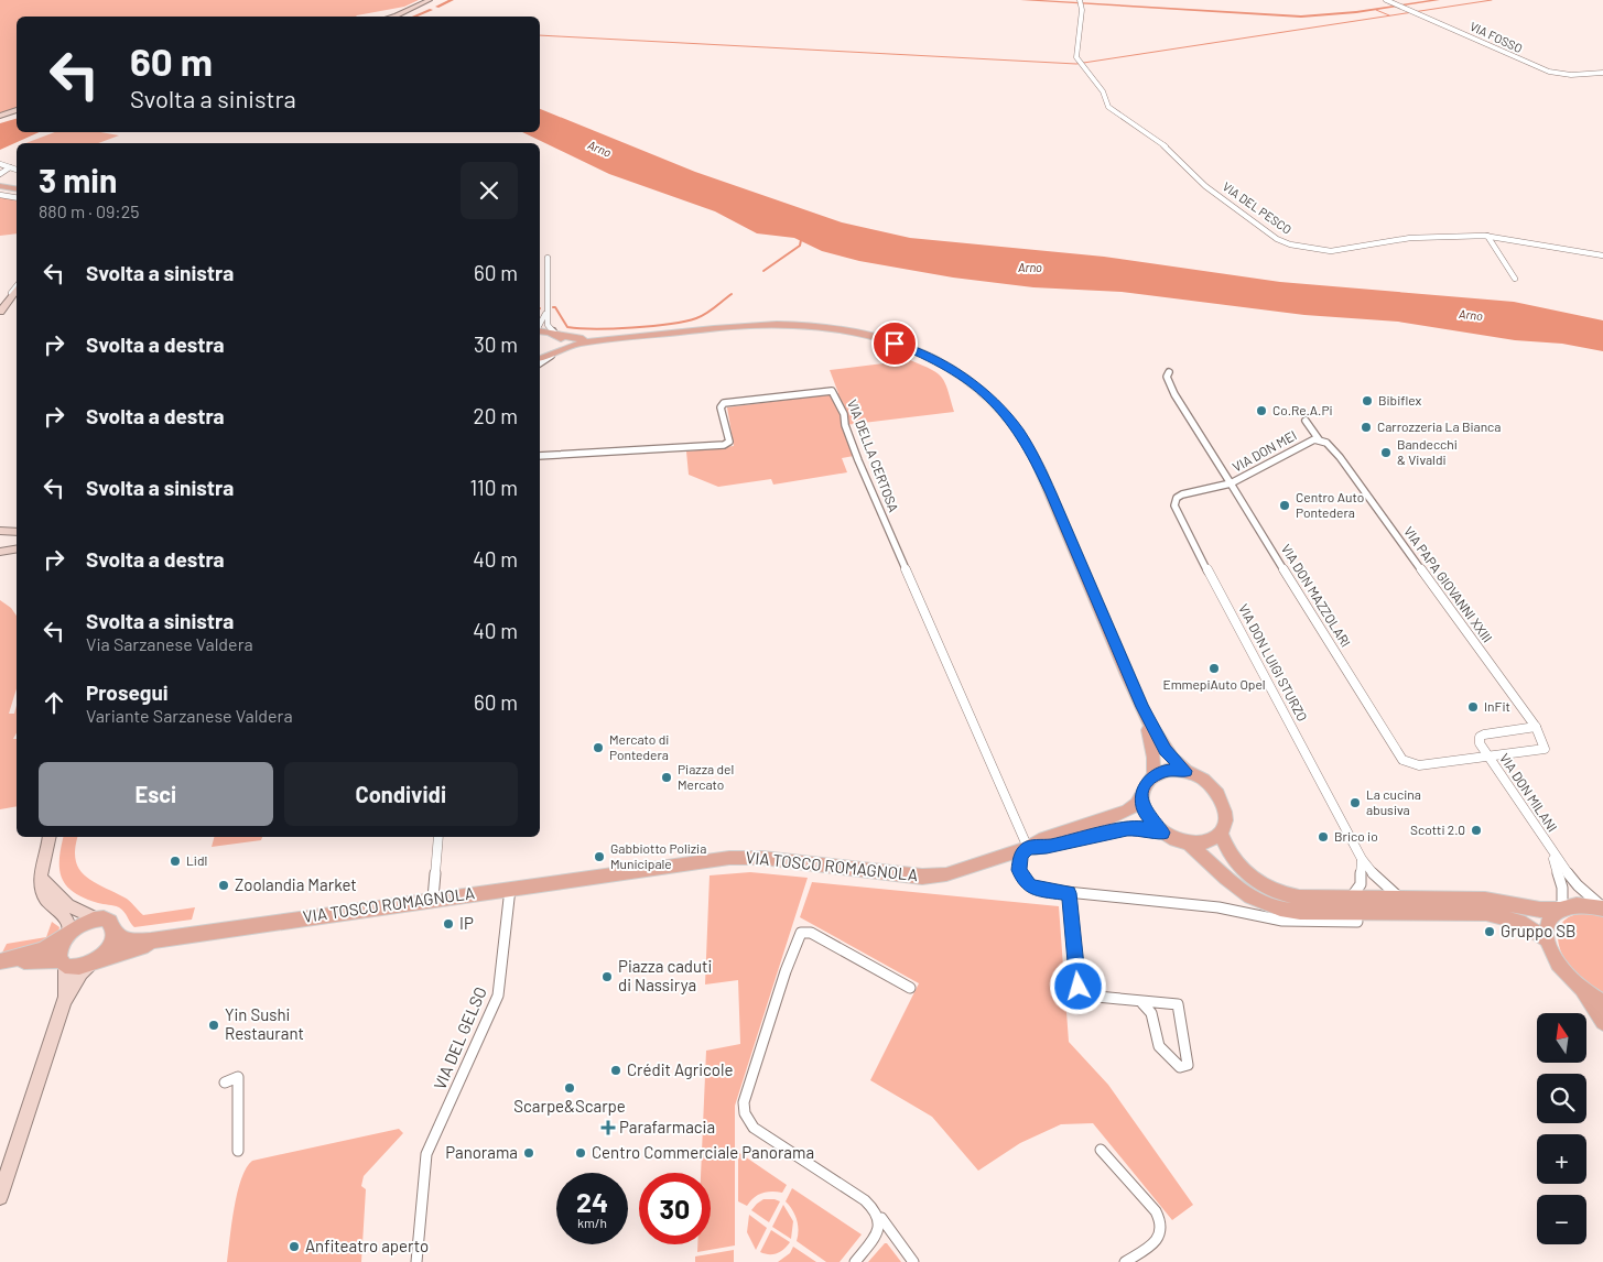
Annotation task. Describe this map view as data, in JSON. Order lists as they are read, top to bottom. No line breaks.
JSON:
{"streets":{"main road":["VIA TOSCO ROMAGNOLA"],"street":["VIA FOSSO","VIA DEL PESCO","VIA DON MEI","VIA DELLA CERTOSA","VIA PAPA GIOVANNI XXIII","VIA DON MAZZOLARI","VIA DON LUIGI STURZO","VIA DON MILANI","VIA DEL GELSO"]},"crossings":[["VIA DON MEI","VIA PAPA GIOVANNI XXIII"],["VIA DON MEI","VIA DON MAZZOLARI"],["VIA DON MEI","VIA DON LUIGI STURZO"],["VIA DELLA CERTOSA","VIA TOSCO ROMAGNOLA"],["VIA PAPA GIOVANNI XXIII","VIA DON MAZZOLARI"],["VIA DON MAZZOLARI","VIA DON MILANI"],["VIA TOSCO ROMAGNOLA","VIA DEL GELSO"]],"water":["Arno"],"places":{"other":["Bibiflex","Co.Re.A.Pi","Carrozzeria La Bianca","Bandecchi & Vivaldi","Centro Auto Pontedera","EmmepiAuto Opel","InFit","Mercato di Pontedera","Piazza del Mercato","La cucina abusiva","Scotti 2.0","Brico io","Gabbiotto Polizia Municipale","Lidl","Zoolandia Market","IP","Gruppo SB","Piazza caduti di Nassirya","Yin Sushi Restaurant","Crédit Agricole","Scarpe&Scarpe","Panorama","Centro Commerciale Panorama","Anfiteatro aperto"],"health":["Parafarmacia"]},"north":"top","page":{"turn":["60 m","Svolta a sinistra"],"heading":["3 min","880 m · 09:25"],"list":[{"name":"Svolta a sinistra","value":"60 m"},{"name":"Svolta a destra","value":"30 m"},{"name":"Svolta a destra","value":"20 m"},{"name":"Svolta a sinistra","value":"110 m"},{"name":"Svolta a destra","value":"40 m"},{"name":"Svolta a sinistra","note":"Via Sarzanese Valdera","value":"40 m"},{"name":"Prosegui","note":"Variante Sarzanese Valdera","value":"60 m"}],"buttons":["Esci","Condividi"],"map_buttons":["+","−"],"speed":"24 km/h","limit":"30"}}
